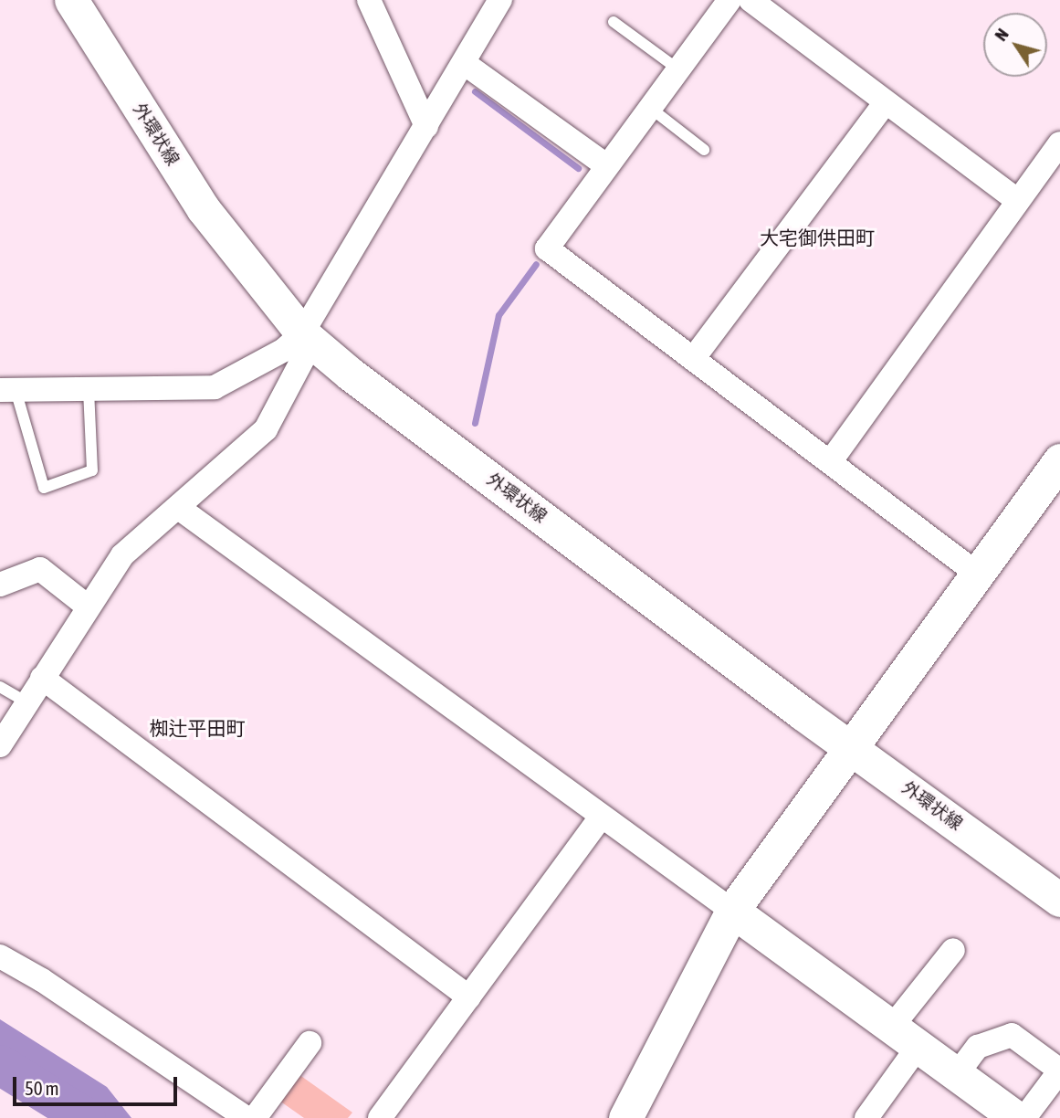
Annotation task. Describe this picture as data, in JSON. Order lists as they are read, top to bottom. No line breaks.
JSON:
{"streets":{"main road":["外環状線"]},"districts":["大宅御供田町","椥辻平田町"],"scale_bar":"50 m","north":"top left"}
